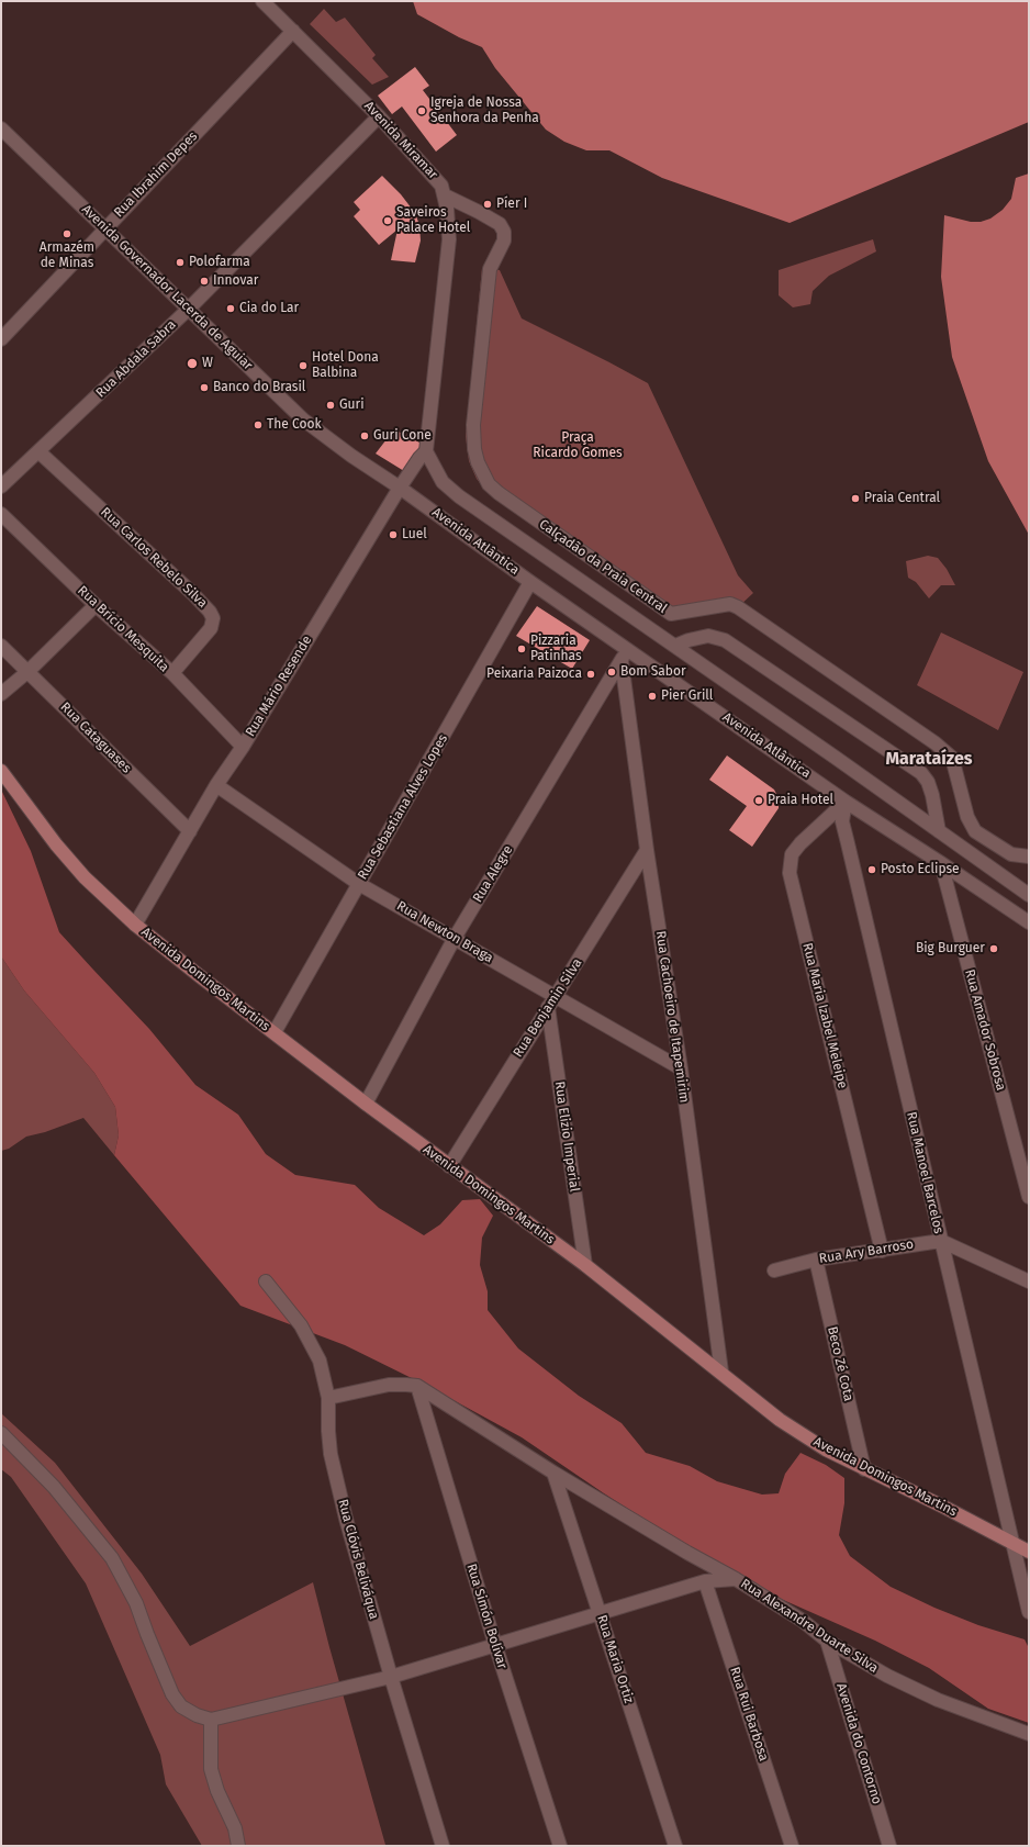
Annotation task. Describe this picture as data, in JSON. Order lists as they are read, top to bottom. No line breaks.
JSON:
{"streets":{"main road":["Avenida Domingos Martins"],"street":["Avenida Miramar","Rua Ibrahim Depes","Avenida Governador Lacerda de Aguiar","Rua Abdala Sabra","Avenida Atlântica","Rua Carlos Rebelo Silva","Calçadão da Praia Central","Rua Brício Mesquita","Rua Mário Resende","Rua Cataguases","Rua Sebastiana Alves Lopes","Rua Alegre","Rua Newton Braga","Rua Benjamin Silva","Rua Maria Izabel Meleipe","Rua Cachoeiro de Itapemirim","Rua Amador Sobrosa","Rua Elizio Imperial","Rua Manoel Barcelos","Rua Ary Barroso","Beco Zé Cota","Rua Clóvis Beliváqua","Rua Simón Bolívar","Rua Alexandre Duarte Silva","Rua Maria Ortiz","Rua Rui Barbosa","Avenida do Contorno"]},"crossings":[["Avenida Miramar","Rua Ibrahim Depes"],["Avenida Miramar","Rua Abdala Sabra"],["Avenida Miramar","Avenida Atlântica"],["Avenida Miramar","Calçadão da Praia Central"],["Avenida Miramar","Rua Mário Resende"],["Rua Ibrahim Depes","Avenida Governador Lacerda de Aguiar"],["Avenida Governador Lacerda de Aguiar","Rua Abdala Sabra"],["Avenida Governador Lacerda de Aguiar","Avenida Atlântica"],["Avenida Governador Lacerda de Aguiar","Rua Mário Resende"],["Rua Abdala Sabra","Rua Carlos Rebelo Silva"],["Avenida Atlântica","Rua Mário Resende"],["Avenida Atlântica","Rua Sebastiana Alves Lopes"],["Avenida Atlântica","Rua Alegre"],["Avenida Atlântica","Rua Maria Izabel Meleipe"],["Avenida Atlântica","Rua Amador Sobrosa"],["Avenida Atlântica","Rua Manoel Barcelos"],["Rua Carlos Rebelo Silva","Rua Brício Mesquita"],["Rua Brício Mesquita","Rua Mário Resende"],["Rua Mário Resende","Rua Cataguases"],["Rua Mário Resende","Rua Newton Braga"],["Rua Mário Resende","Avenida Domingos Martins"],["Rua Sebastiana Alves Lopes","Rua Newton Braga"],["Rua Sebastiana Alves Lopes","Avenida Domingos Martins"],["Rua Alegre","Rua Newton Braga"],["Rua Alegre","Avenida Domingos Martins"],["Rua Alegre","Rua Cachoeiro de Itapemirim"],["Rua Newton Braga","Rua Benjamin Silva"],["Rua Newton Braga","Rua Cachoeiro de Itapemirim"],["Rua Newton Braga","Rua Elizio Imperial"],["Avenida Domingos Martins","Rua Benjamin Silva"],["Avenida Domingos Martins","Rua Cachoeiro de Itapemirim"],["Avenida Domingos Martins","Rua Elizio Imperial"],["Avenida Domingos Martins","Rua Manoel Barcelos"],["Avenida Domingos Martins","Beco Zé Cota"],["Rua Benjamin Silva","Rua Cachoeiro de Itapemirim"],["Rua Benjamin Silva","Rua Elizio Imperial"],["Rua Maria Izabel Meleipe","Rua Manoel Barcelos"],["Rua Maria Izabel Meleipe","Rua Ary Barroso"],["Rua Manoel Barcelos","Rua Ary Barroso"],["Rua Ary Barroso","Beco Zé Cota"],["Rua Simón Bolívar","Rua Alexandre Duarte Silva"],["Rua Alexandre Duarte Silva","Rua Maria Ortiz"],["Rua Alexandre Duarte Silva","Avenida do Contorno"]],"districts":["Marataízes"],"parks":["Praça Ricardo Gomes"],"places":["Igreja de Nossa Senhora da Penha","Píer I","Saveiros Palace Hotel","Armazém de Minas","Polofarma","Innovar","Cia do Lar","W","Hotel Dona Balbina","Banco do Brasil","Guri","The Cook","Guri Cone","Praia Central","Luel","Pizzaria Patinhas","Bom Sabor","Peixaria Paizoca","Pier Grill","Praia Hotel","Posto Eclipse","Big Burguer"]}
